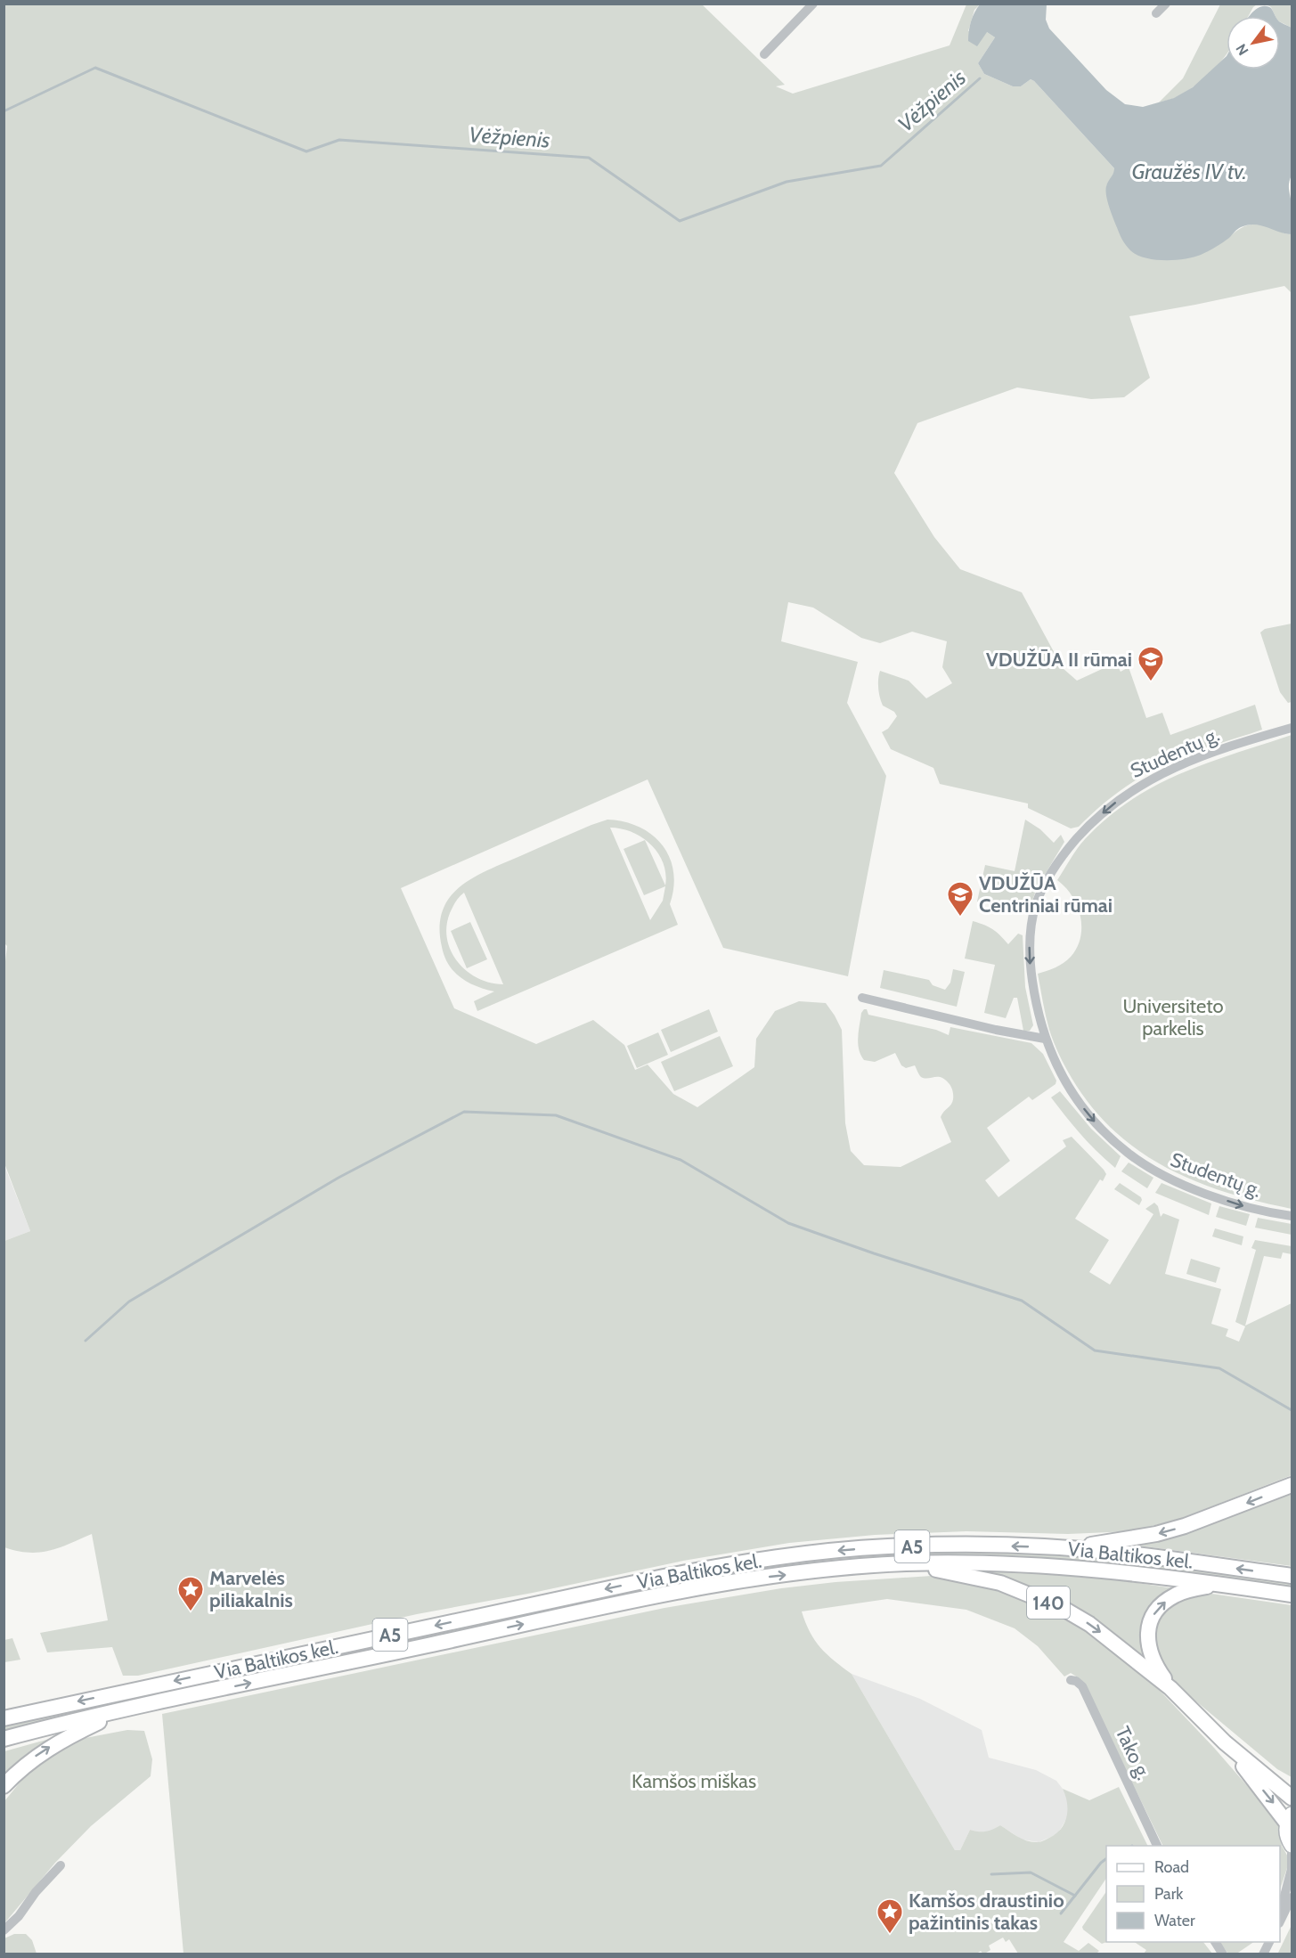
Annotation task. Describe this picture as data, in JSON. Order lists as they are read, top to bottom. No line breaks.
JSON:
{"streets":{"highway":["A5","Via Baltikos kel.","140"],"street":["Studentų g.","Tako g."]},"crossings":[["A5","Via Baltikos kel."],["Via Baltikos kel.","140"]],"water":["Vėžpienis","Graužės IV tv."],"parks":["Universiteto parkelis","Kamšos miškas"],"places":{"school or university":["VDUŽŪA II rūmai","VDUŽŪA Centriniai rūmai"],"place":["Marvelės piliakalnis","Kamšos draustinio pažintinis takas"]},"legend":["Road","Park","Water"],"north":"bottom left"}
